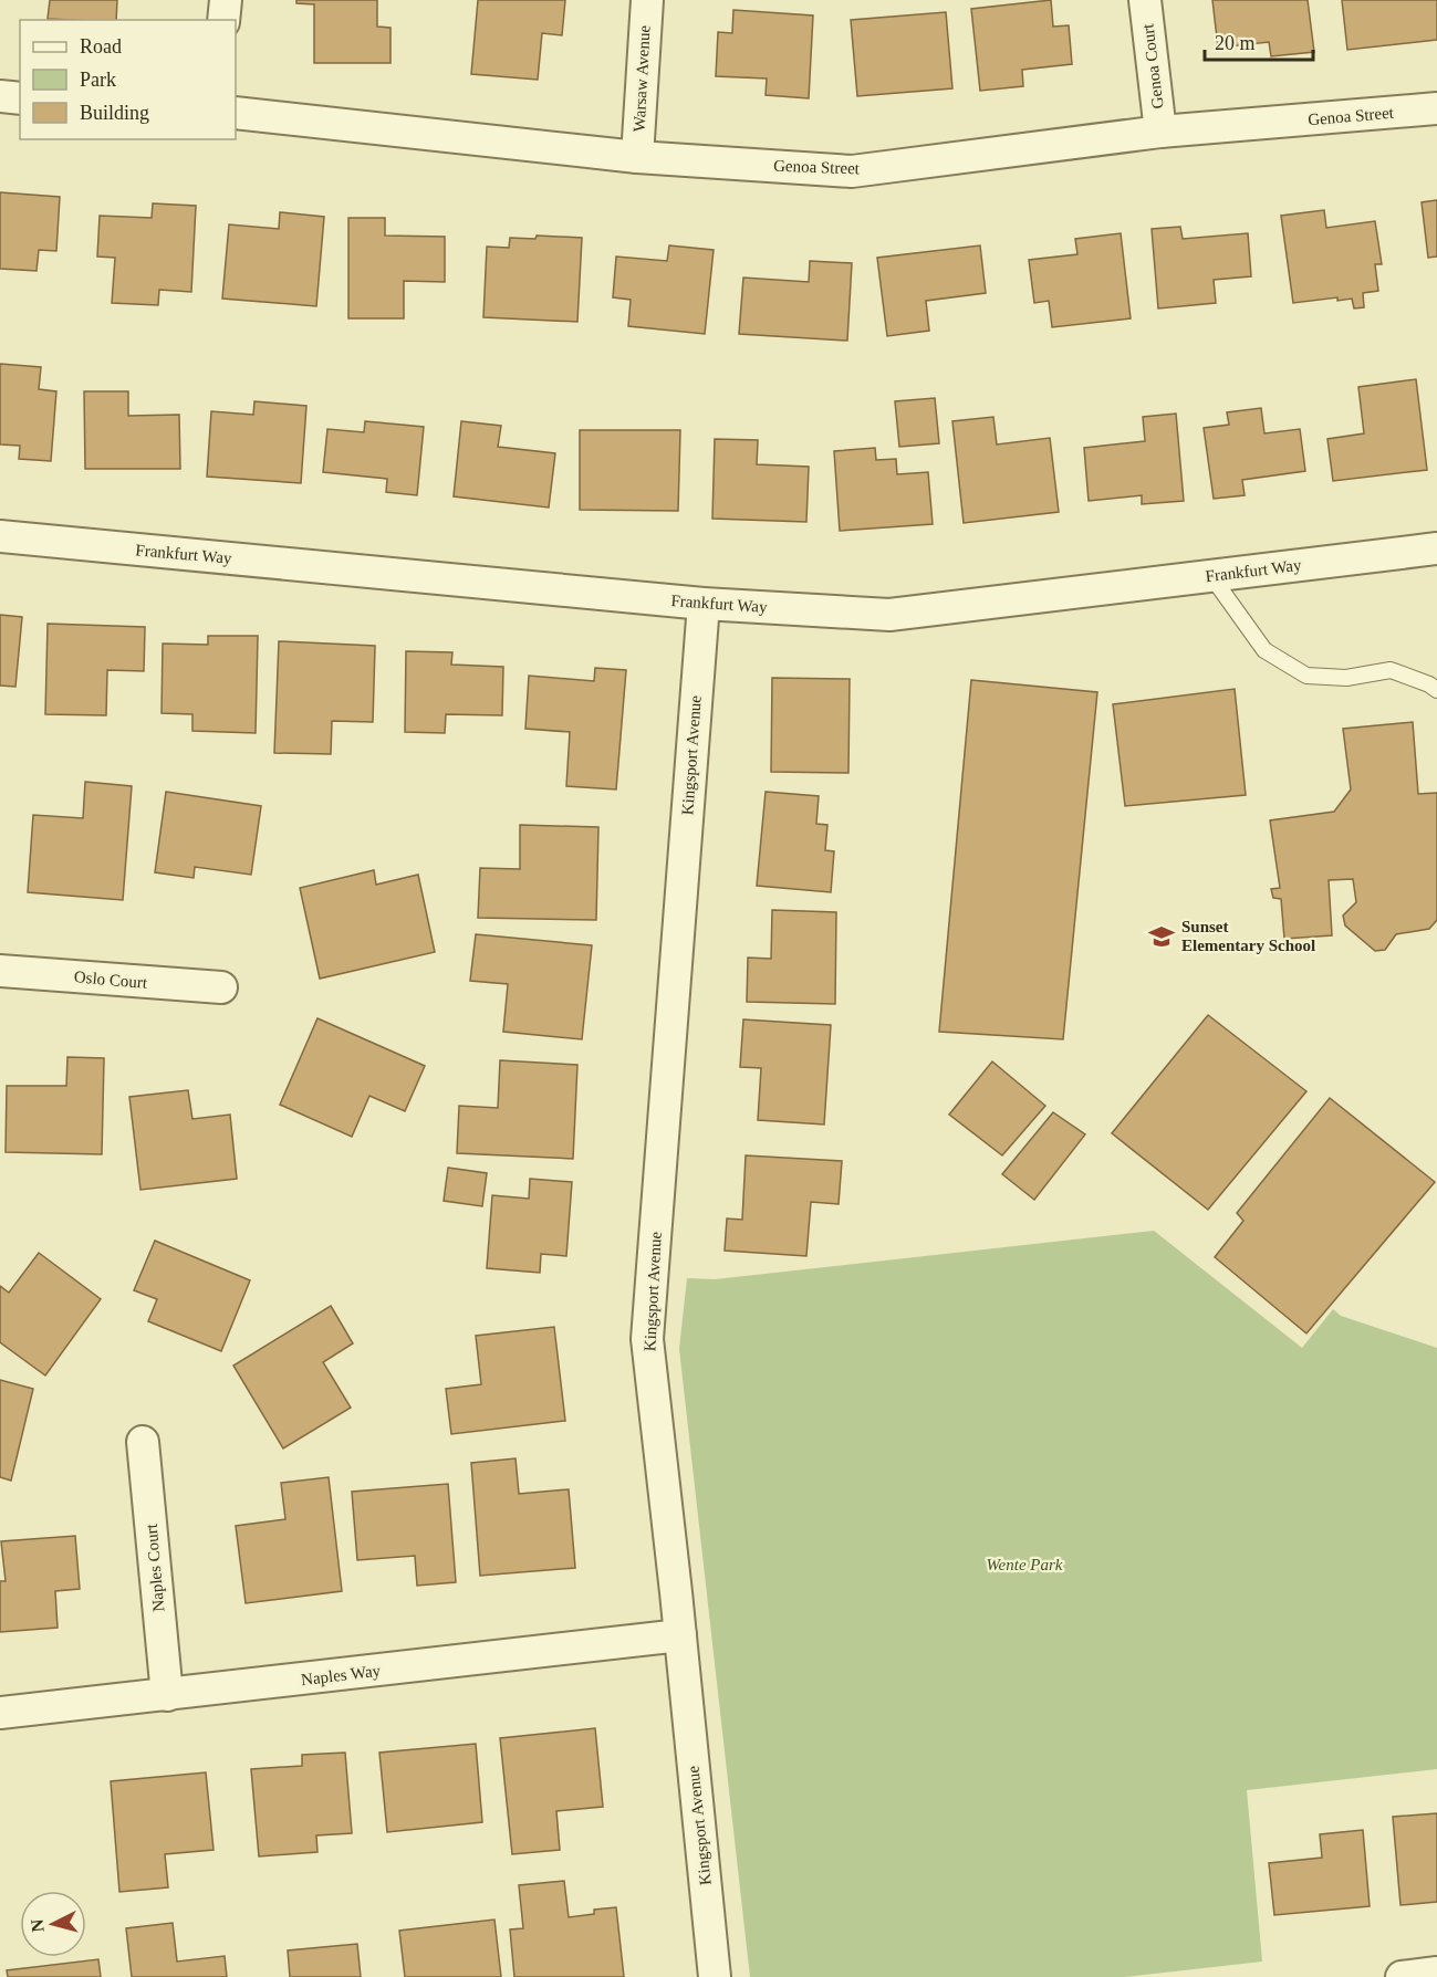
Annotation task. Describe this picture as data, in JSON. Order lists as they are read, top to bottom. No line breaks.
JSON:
{"streets":{"street":["Genoa Court","Warsaw Avenue","Genoa Street","Frankfurt Way","Kingsport Avenue","Oslo Court","Naples Court","Naples Way"]},"crossings":[["Genoa Court","Genoa Street"],["Warsaw Avenue","Genoa Street"],["Frankfurt Way","Kingsport Avenue"],["Kingsport Avenue","Naples Way"],["Naples Court","Naples Way"]],"parks":["Wente Park"],"places":{"school or university":["Sunset Elementary School"]},"legend":["Road","Park","Building"],"scale_bar":"20 m","north":"left"}
